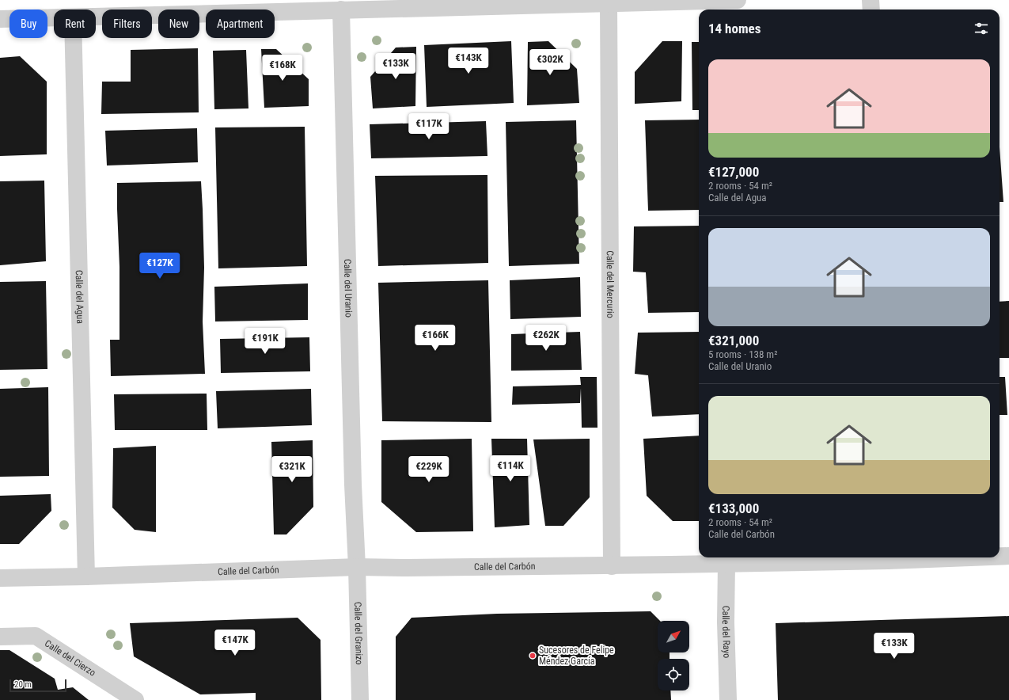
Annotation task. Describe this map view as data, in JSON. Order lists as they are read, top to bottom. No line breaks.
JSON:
{"streets":{"street":["Calle del Mercurio","Calle del Uranio","Calle del Agua","Calle del Carbón","Calle del Rayo","Calle del Granizo","Calle del Cierzo"]},"crossings":[["Calle del Mercurio","Calle del Carbón"],["Calle del Uranio","Calle del Carbón"],["Calle del Uranio","Calle del Granizo"],["Calle del Agua","Calle del Carbón"],["Calle del Carbón","Calle del Rayo"],["Calle del Carbón","Calle del Granizo"]],"places":["Sucesores de Felipe Méndez García"],"scale_bar":"20 m","north":"top right","page":{"chip":["Buy","Rent","Filters","New","Apartment"],"heading":"14 homes","price":["€143K","€302K","€133K","€168K","€117K","€127K","€166K","€262K","€191K","€114K","€321K","€229K","€147K","€133K"],"list":[{"name":"€127,000","note":"2 rooms · 54 m² · Calle del Agua"},{"name":"€321,000","note":"5 rooms · 138 m² · Calle del Uranio"},{"name":"€133,000","note":"2 rooms · 54 m² · Calle del Carbón"}],"scale":"20 m"}}
